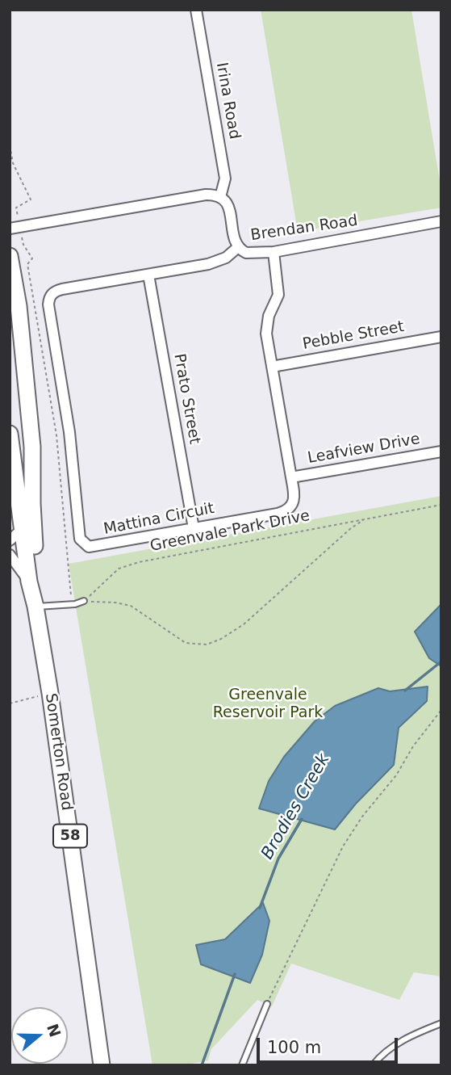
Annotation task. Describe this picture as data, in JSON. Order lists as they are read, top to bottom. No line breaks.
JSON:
{"streets":{"main road":["Somerton Road","58"],"street":["Irina Road","Brendan Road","Pebble Street","Prato Street","Leafview Drive","Mattina Circuit"],"path":["Greenvale Park Drive"]},"crossings":[["Irina Road","Brendan Road"],["Brendan Road","Mattina Circuit"],["Pebble Street","Mattina Circuit"],["Prato Street","Mattina Circuit"],["Leafview Drive","Mattina Circuit"]],"water":["Brodies Creek"],"parks":["Greenvale Reservoir Park"],"scale_bar":"100 m","north":"right"}
